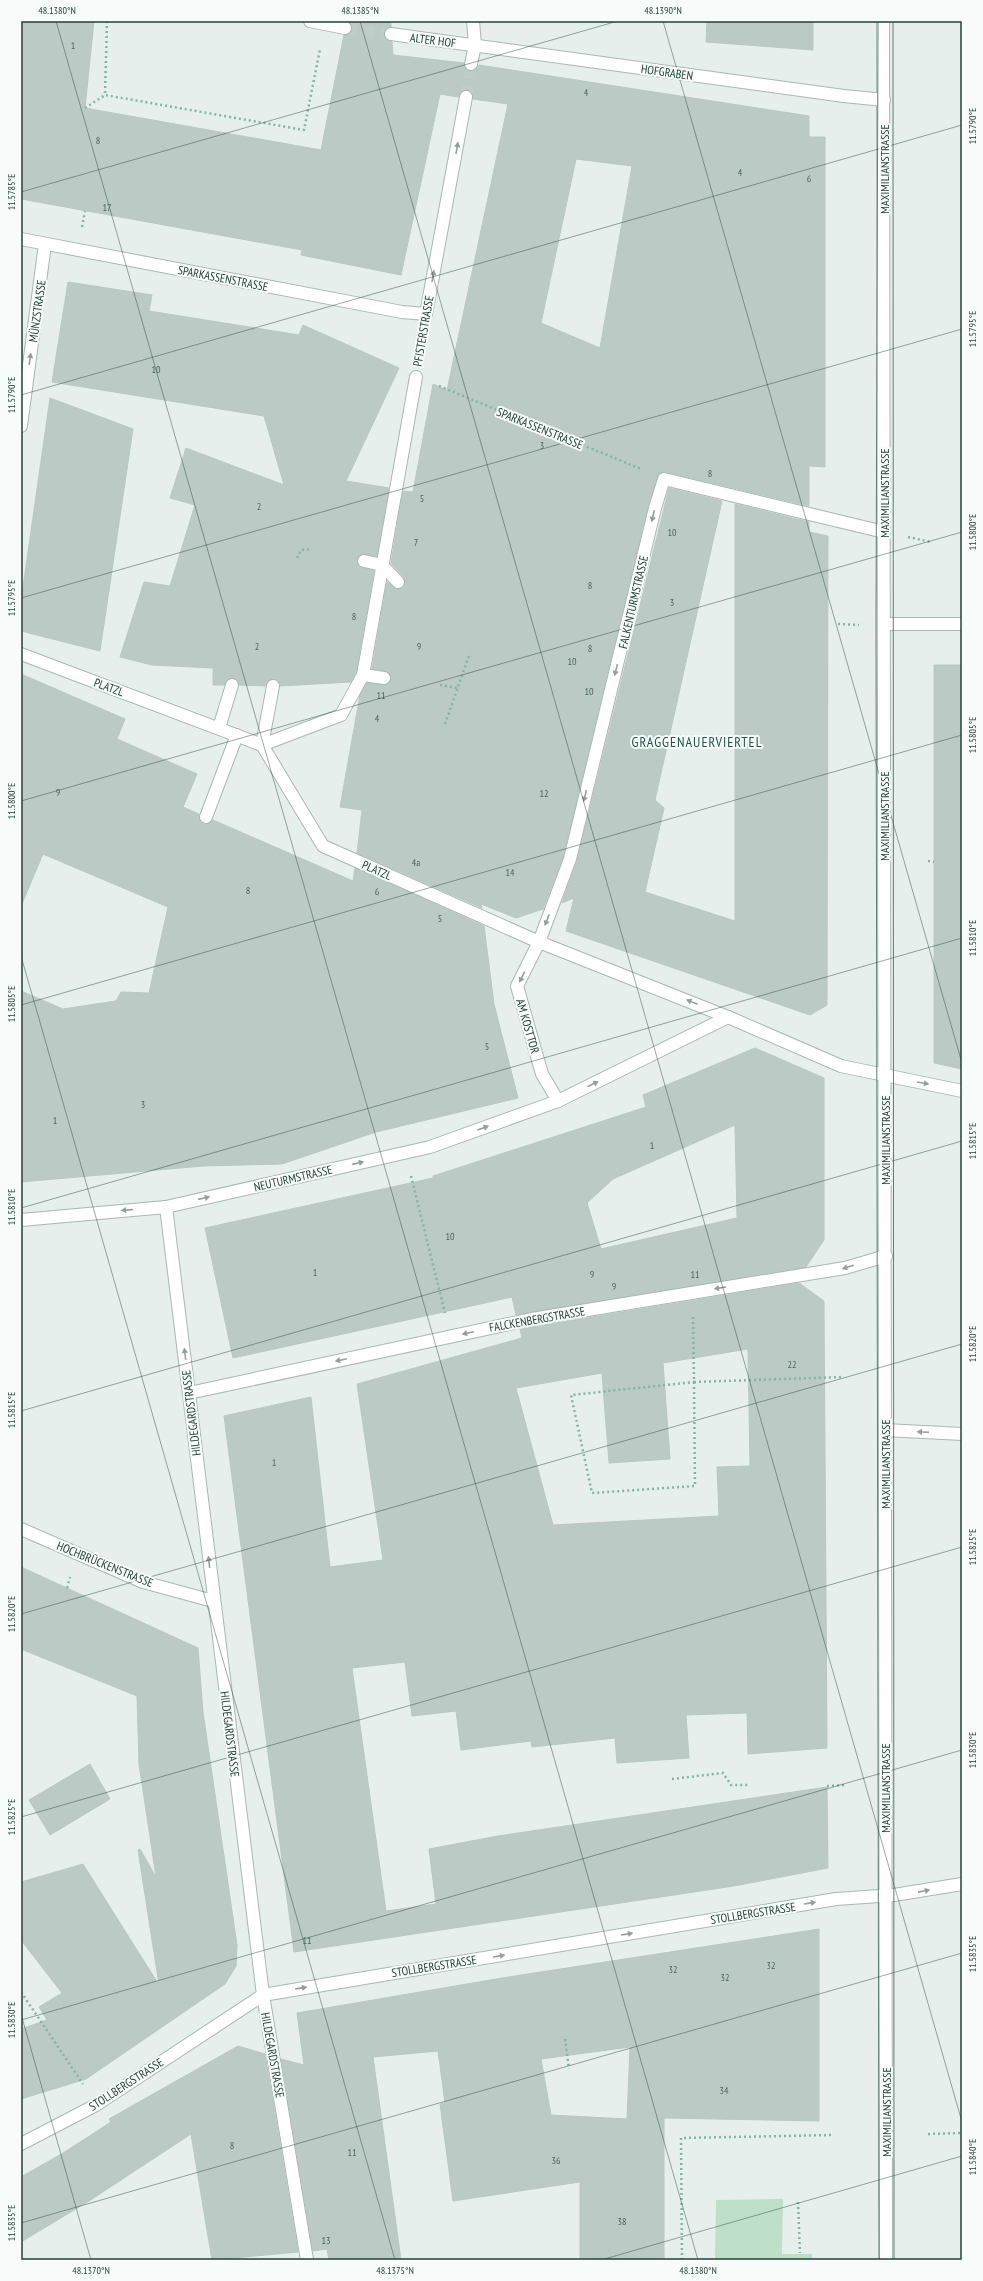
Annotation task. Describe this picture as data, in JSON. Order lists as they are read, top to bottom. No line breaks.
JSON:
{"streets":{"street":["ALTER HOF","HOFGRABEN","MAXIMILIANSTRASSE","SPARKASSENSTRASSE","MÜNZSTRASSE","PFISTERSTRASSE","FALKENTURMSTRASSE","PLATZL","AM KOSTTOR","NEUTURMSTRASSE","FALCKENBERGSTRASSE","HILDEGARDSTRASSE","HOCHBRÜCKENSTRASSE","STOLLBERGSTRASSE"]},"crossings":[["ALTER HOF","HOFGRABEN"],["HOFGRABEN","MAXIMILIANSTRASSE"],["MAXIMILIANSTRASSE","FALCKENBERGSTRASSE"],["MAXIMILIANSTRASSE","STOLLBERGSTRASSE"],["SPARKASSENSTRASSE","MÜNZSTRASSE"],["SPARKASSENSTRASSE","PFISTERSTRASSE"],["SPARKASSENSTRASSE","FALKENTURMSTRASSE"],["PFISTERSTRASSE","PLATZL"],["FALKENTURMSTRASSE","PLATZL"],["FALKENTURMSTRASSE","AM KOSTTOR"],["PLATZL","AM KOSTTOR"],["AM KOSTTOR","NEUTURMSTRASSE"],["NEUTURMSTRASSE","HILDEGARDSTRASSE"],["FALCKENBERGSTRASSE","HILDEGARDSTRASSE"],["HILDEGARDSTRASSE","HOCHBRÜCKENSTRASSE"],["HILDEGARDSTRASSE","STOLLBERGSTRASSE"]],"one_way":["MÜNZSTRASSE","FALKENTURMSTRASSE","AM KOSTTOR","FALCKENBERGSTRASSE","HILDEGARDSTRASSE","STOLLBERGSTRASSE"],"districts":["GRAGGENAUERVIERTEL"],"house_numbers":["1","4","8","4","6","17","10","3","8","5","2","10","7","8","3","8","2","9","8","10","10","11","4","9","12","4a","14","8","6","5","5","3","1","1","10","1","9","11","9","22","1","11","32","32","32","34","8","11","36","38","13"],"coordinates":["48.1380°N","48.1385°N","48.1390°N","11.5790°E","11.5785°E","11.5795°E","11.5800°E","11.5805°E","11.5810°E","11.5815°E","11.5820°E","11.5825°E","11.5830°E","11.5835°E","11.5840°E","48.1370°N","48.1375°N"]}
